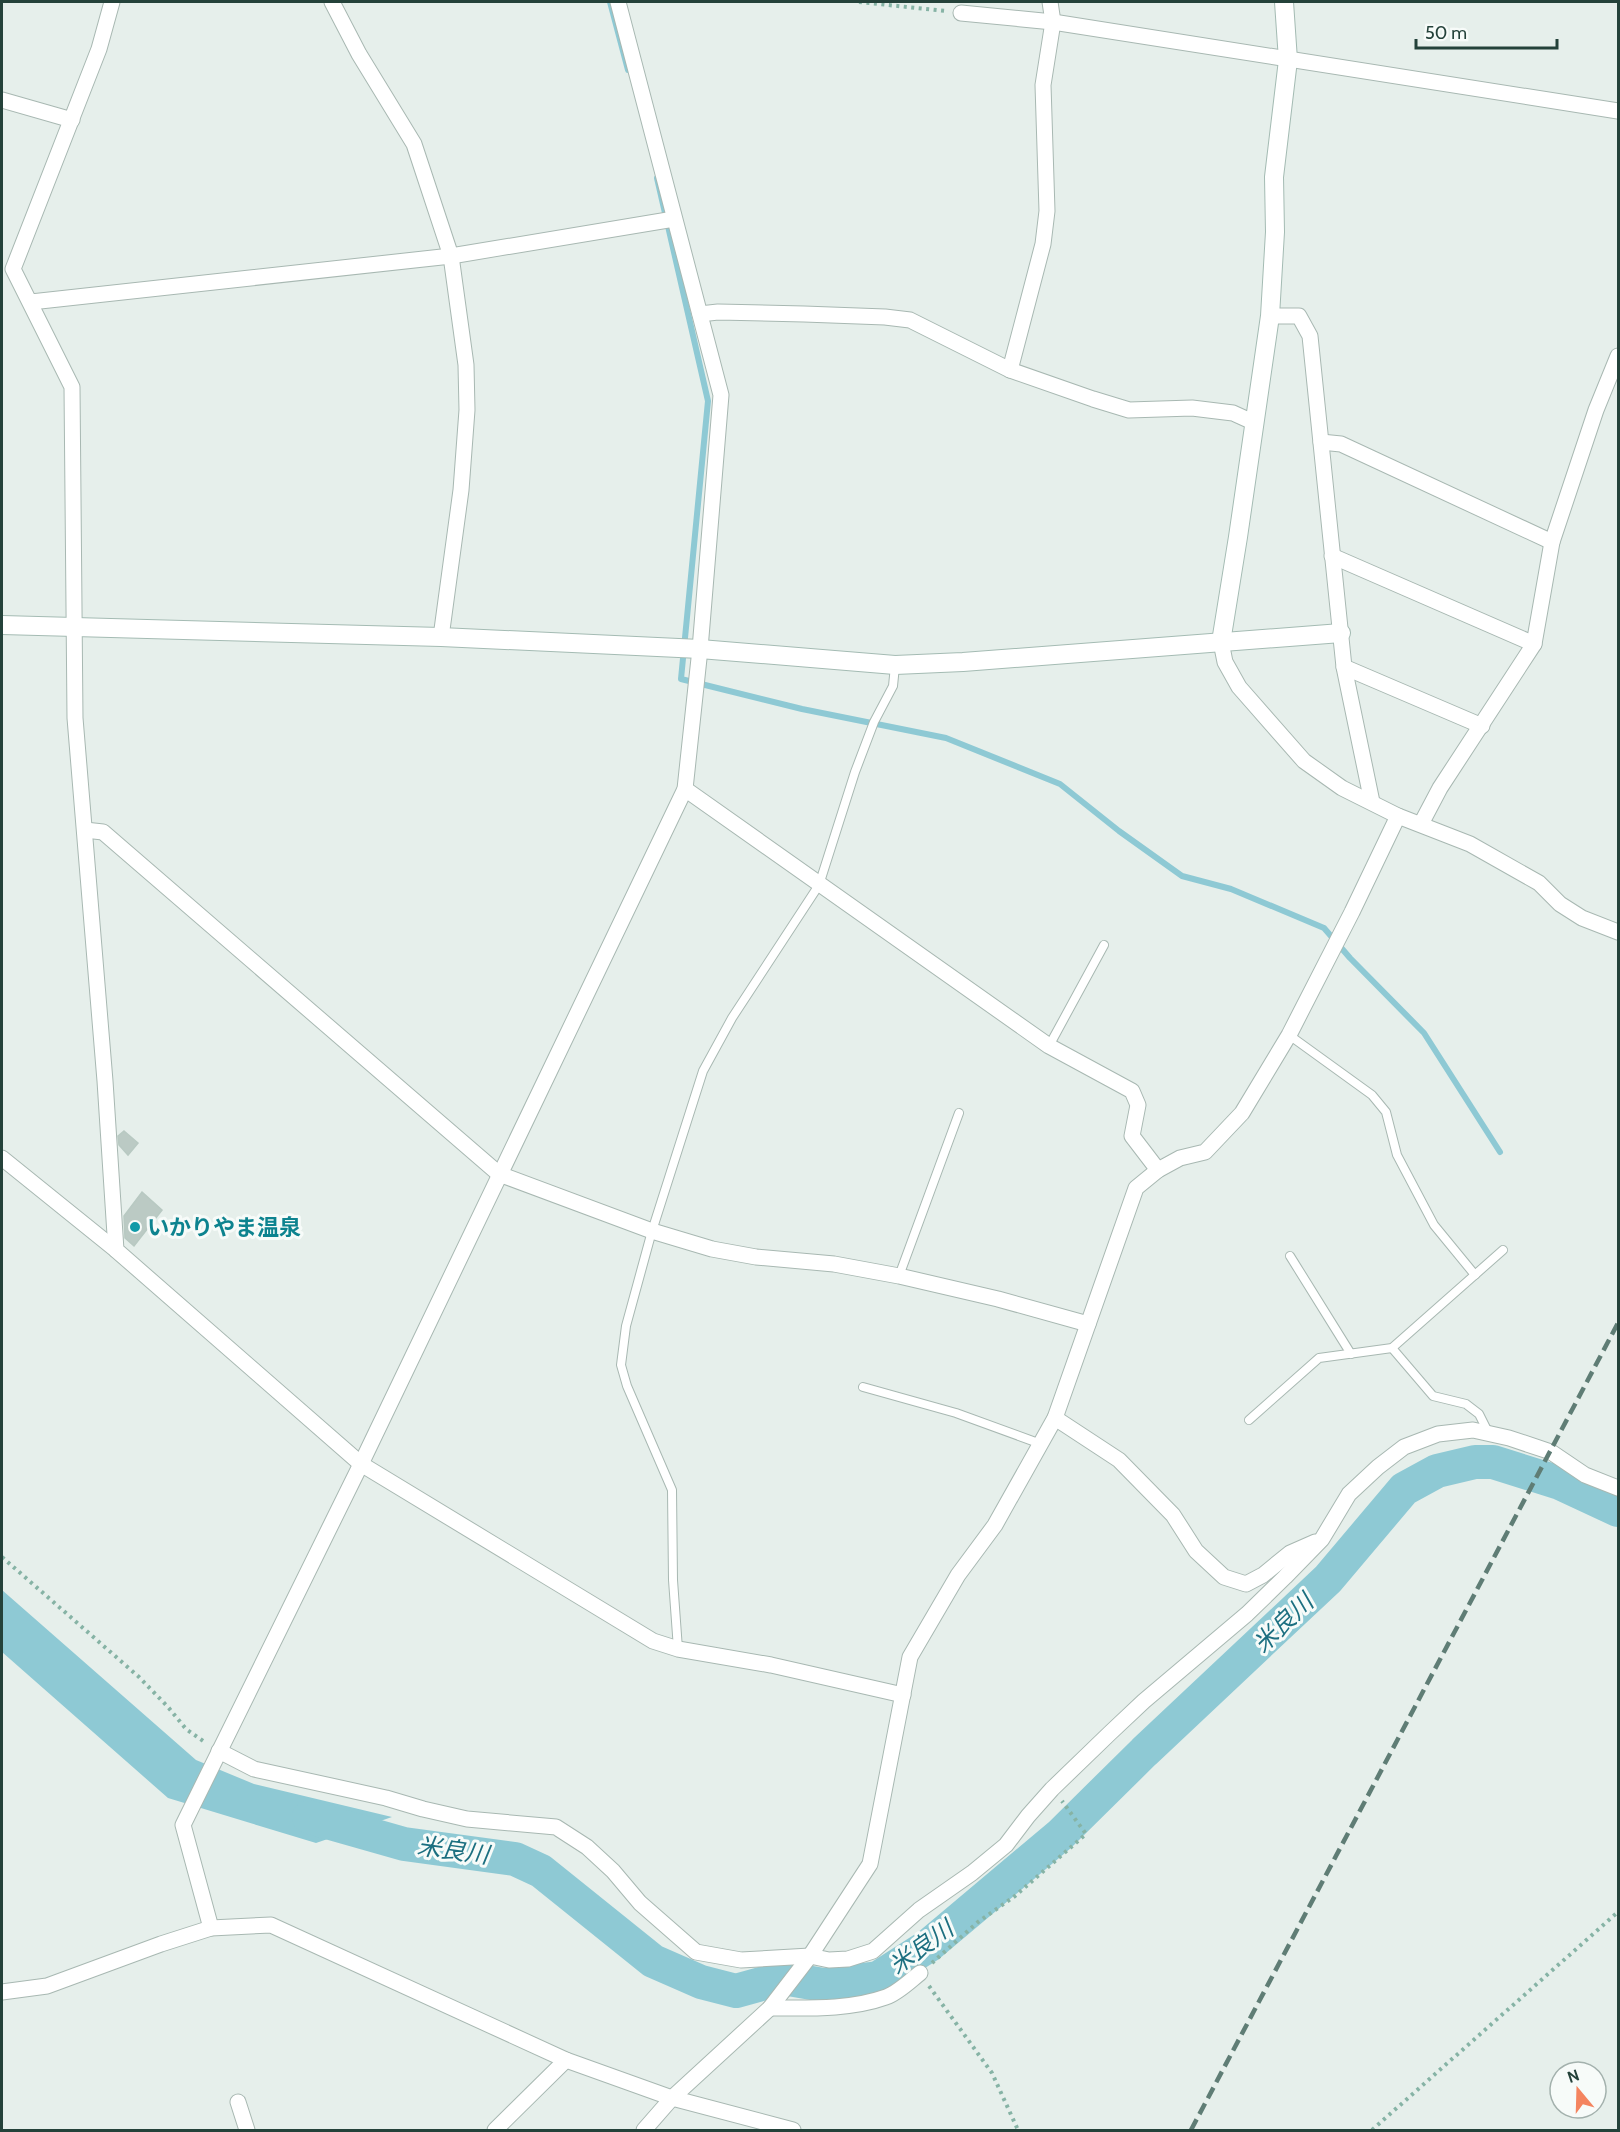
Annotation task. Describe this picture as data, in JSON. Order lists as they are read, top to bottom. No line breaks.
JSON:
{"water":["米良川"],"places":["いかりやま温泉"],"scale_bar":"50 m","north":"top"}
